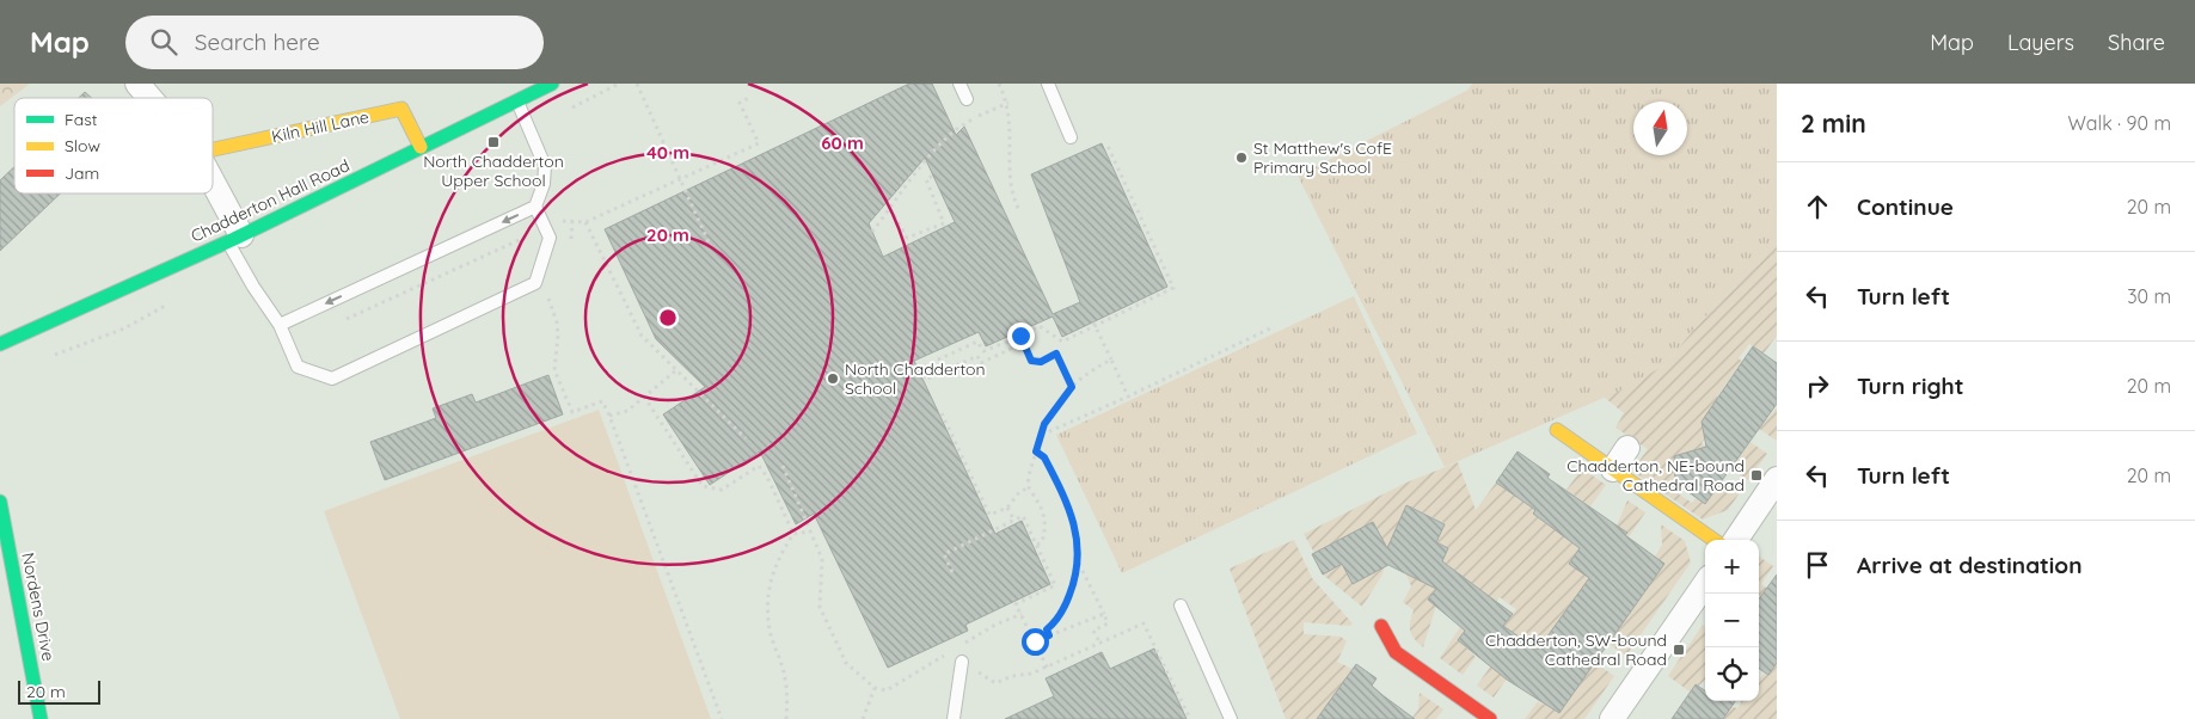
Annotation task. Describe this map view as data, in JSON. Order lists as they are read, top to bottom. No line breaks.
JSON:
{"streets":{"street":["Kiln Hill Lane","Chadderton Hall Road","Nordens Drive"]},"crossings":[["Kiln Hill Lane","Chadderton Hall Road"]],"places":{"transit":["North Chadderton Upper School","Chadderton, NE-bound Cathedral Road","Chadderton, SW-bound Cathedral Road"],"other":["St Matthew's CofE Primary School","North Chadderton School"]},"legend":["Fast","Slow","Jam"],"scale_bar":"20 m","north":"top","page":{"header":"Map","search":"Search here","nav":["Map","Layers","Share"],"heading":["2 min","Walk · 90 m"],"list":[["Continue","20 m"],["Turn left","30 m"],["Turn right","20 m"],["Turn left","20 m"],"Arrive at destination"],"map_buttons":["+","−"],"scale":"20 m"},"rings":["60 m","40 m","20 m"]}
